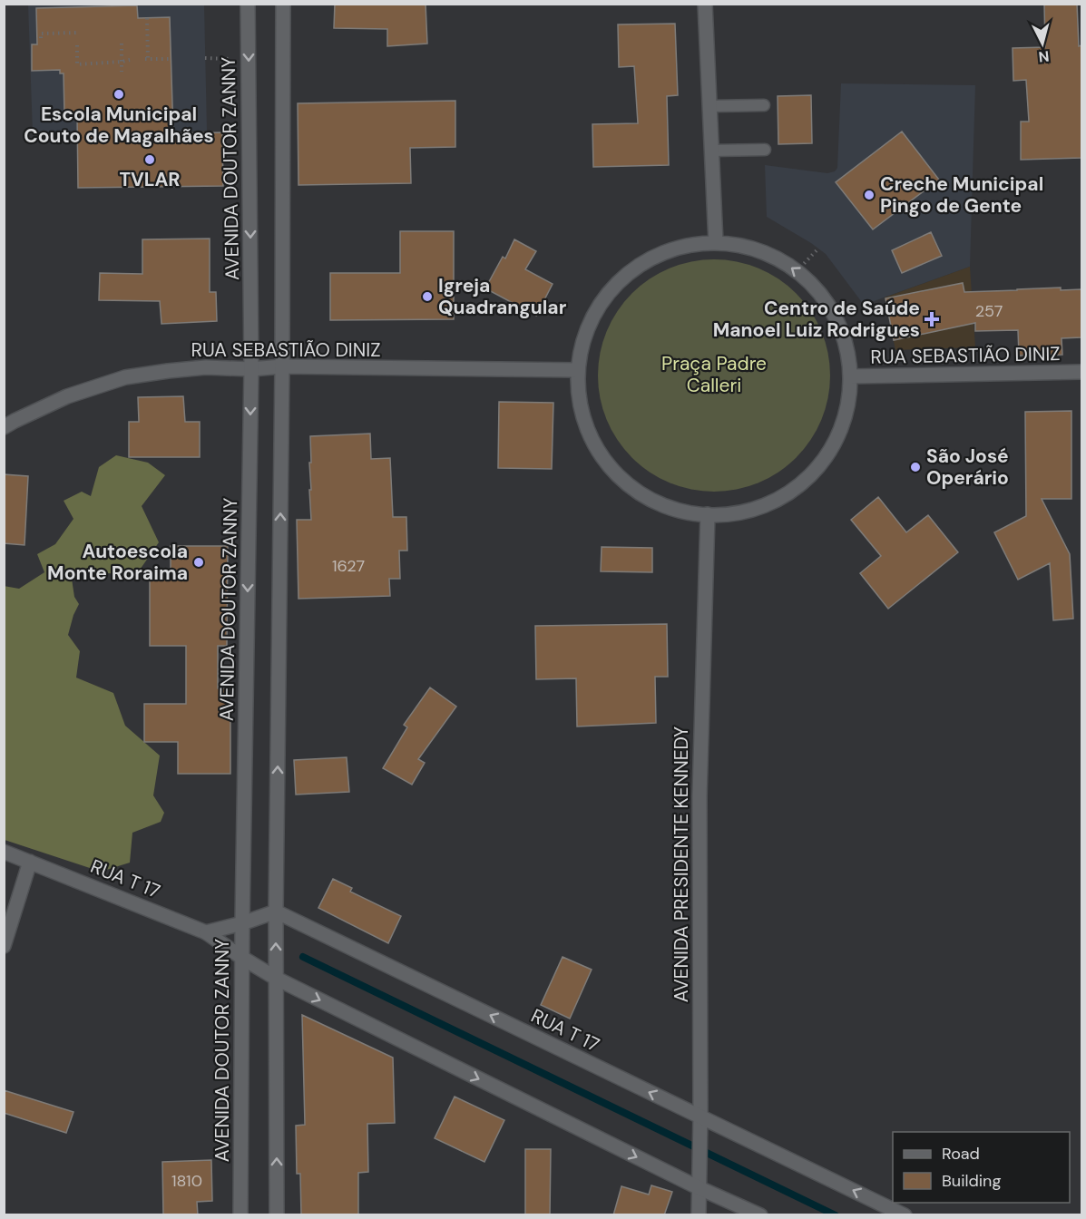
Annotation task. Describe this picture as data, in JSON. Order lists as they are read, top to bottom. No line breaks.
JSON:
{"streets":{"street":["AVENIDA DOUTOR ZANNY","RUA SEBASTIÃO DINIZ","AVENIDA PRESIDENTE KENNEDY","RUA T 17"]},"crossings":[["AVENIDA DOUTOR ZANNY","RUA SEBASTIÃO DINIZ"],["AVENIDA DOUTOR ZANNY","RUA T 17"],["AVENIDA PRESIDENTE KENNEDY","RUA T 17"]],"parks":["Praça Padre Calleri"],"places":{"other":["Escola Municipal Couto de Magalhães","TVLAR","Creche Municipal Pingo de Gente","Igreja Quadrangular","São José Operário","Autoescola Monte Roraima"],"health":["Centro de Saúde Manoel Luiz Rodrigues"]},"house_numbers":["257","1627","1810"],"legend":["Road","Building"],"north":"bottom"}
